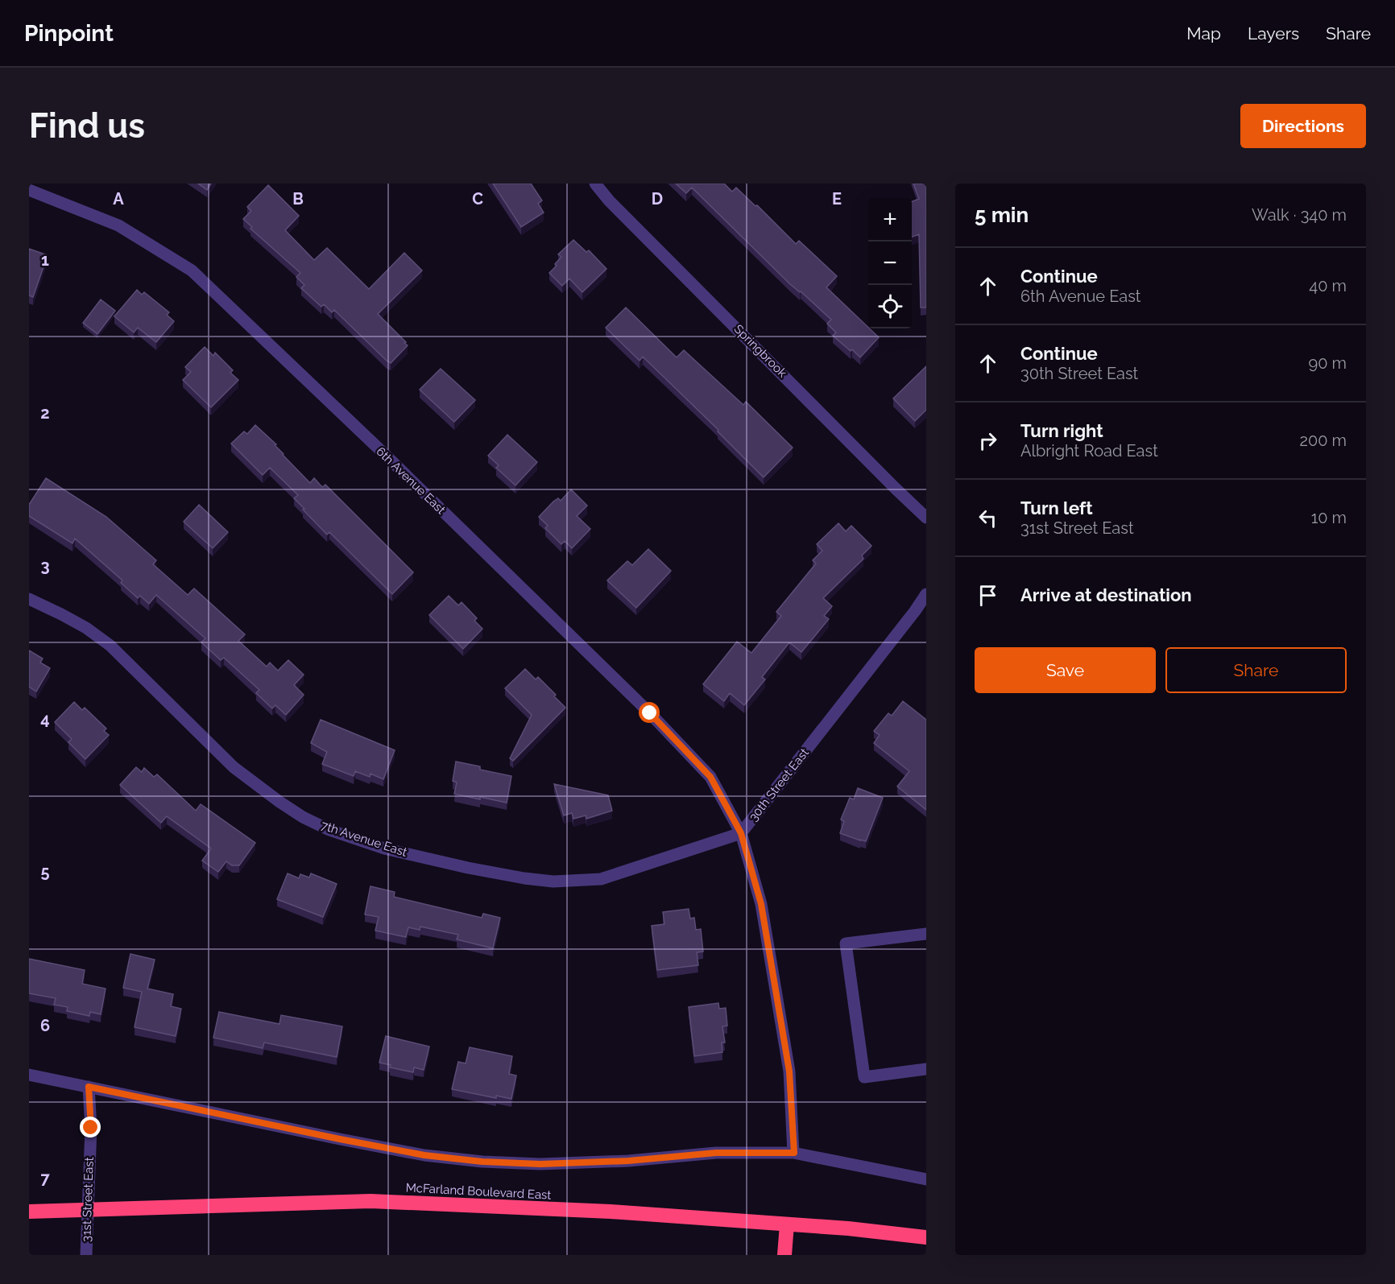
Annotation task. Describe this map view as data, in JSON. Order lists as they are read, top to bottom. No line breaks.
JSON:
{"streets":{"highway":["McFarland Boulevard East"],"street":["Springbrook","6th Avenue East","30th Street East","7th Avenue East","31st Street East"]},"crossings":[["6th Avenue East","30th Street East"],["6th Avenue East","7th Avenue East"],["30th Street East","7th Avenue East"],["McFarland Boulevard East","31st Street East"]],"page":{"header":"Pinpoint","nav":["Map","Layers","Share"],"buttons":["Directions",["Save","Share"]],"title":"Find us","heading":["5 min","Walk · 340 m"],"map_buttons":["+","−"],"list":[["Continue","6th Avenue East","40 m"],["Continue","30th Street East","90 m"],["Turn right","Albright Road East","200 m"],["Turn left","31st Street East","10 m"],"Arrive at destination"]},"grid":{"columns":["A","B","C","D","E"],"rows":["1","2","3","4","5","6","7"]}}
